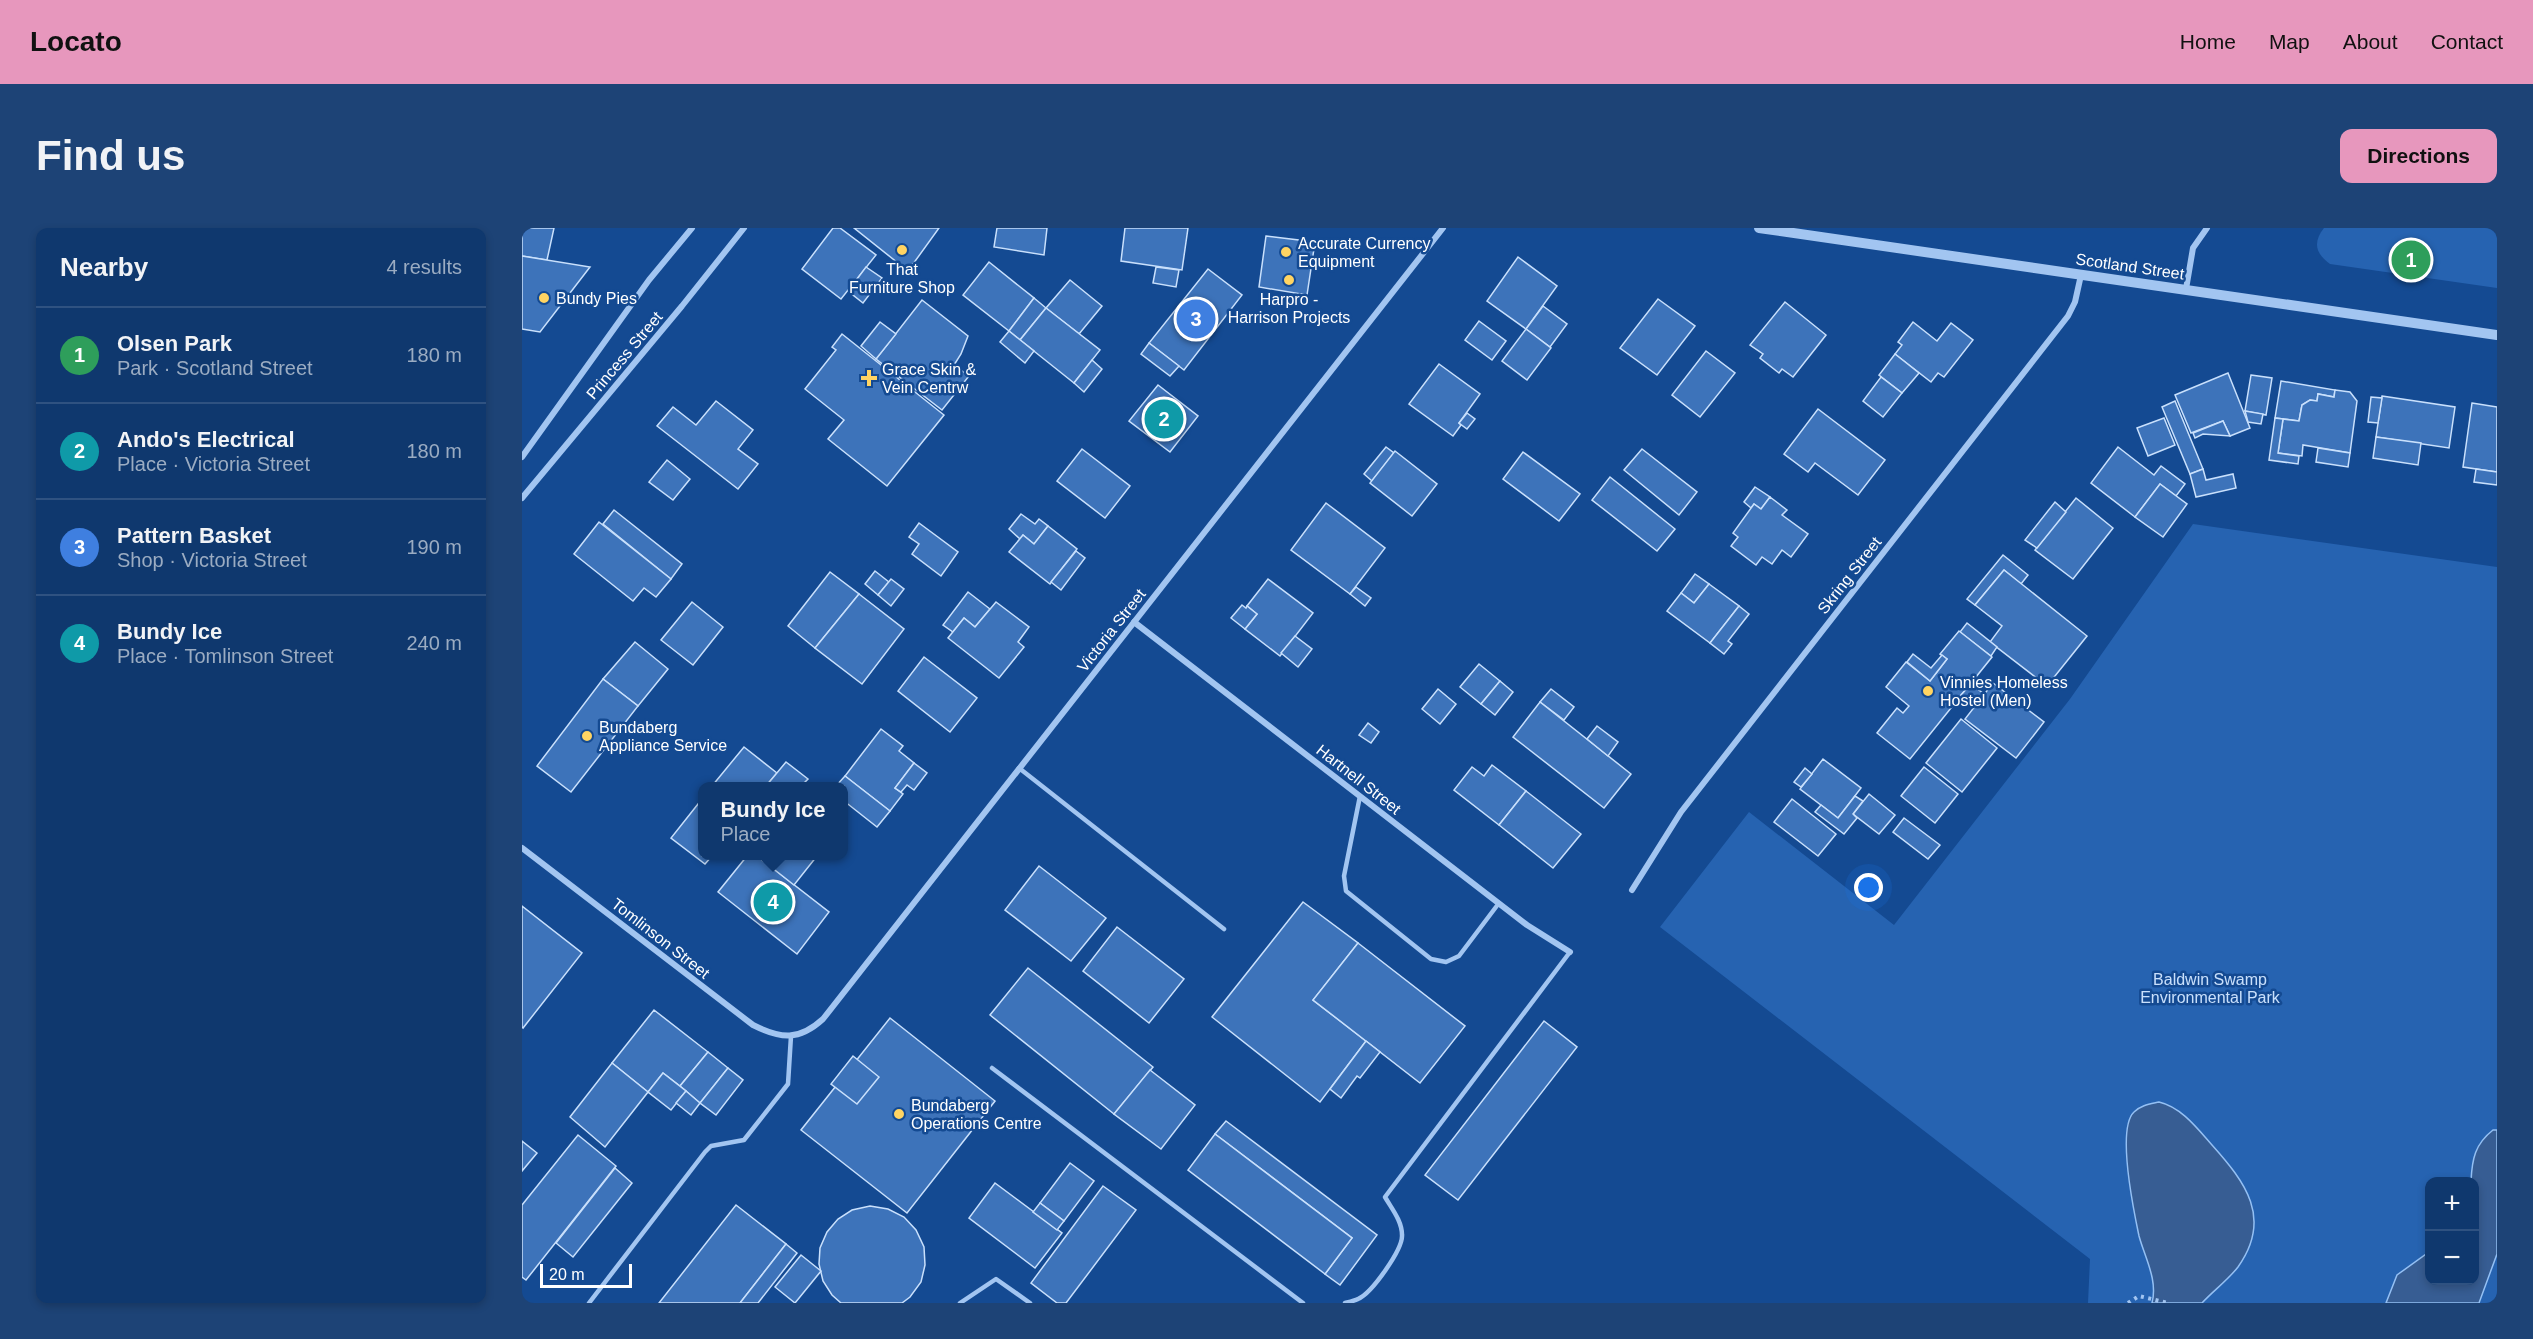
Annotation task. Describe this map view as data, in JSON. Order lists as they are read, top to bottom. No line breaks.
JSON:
{"streets":{"street":["Scotland Street","Princess Street","Skring Street","Victoria Street","Hartnell Street","Tomlinson Street"]},"crossings":[["Scotland Street","Skring Street"],["Victoria Street","Hartnell Street"],["Victoria Street","Tomlinson Street"]],"parks":["Baldwin Swamp Environmental Park"],"places":{"other":["That Furniture Shop","Accurate Currency Equipment","Harpro - Harrison Projects","Bundy Pies","Vinnies Homeless Hostel (Men)","Bundaberg Appliance Service","Bundaberg Operations Centre"],"health":["Grace Skin & Vein Centrw"]},"scale_bar":"20 m","page":{"header":"Locato","nav":["Home","Map","About","Contact"],"buttons":"Directions","title":"Find us","heading":["Nearby","4 results"],"pins":["1","3","2","4"],"list":[{"mark":"1","name":"Olsen Park","note":"Park · Scotland Street","value":"180 m"},{"mark":"2","name":"Ando's Electrical","note":"Place · Victoria Street","value":"180 m"},{"mark":"3","name":"Pattern Basket","note":"Shop · Victoria Street","value":"190 m"},{"mark":"4","name":"Bundy Ice","note":"Place · Tomlinson Street","value":"240 m"}],"popup":["Bundy Ice","Place"],"map_buttons":["+","−"],"scale":"20 m"}}
